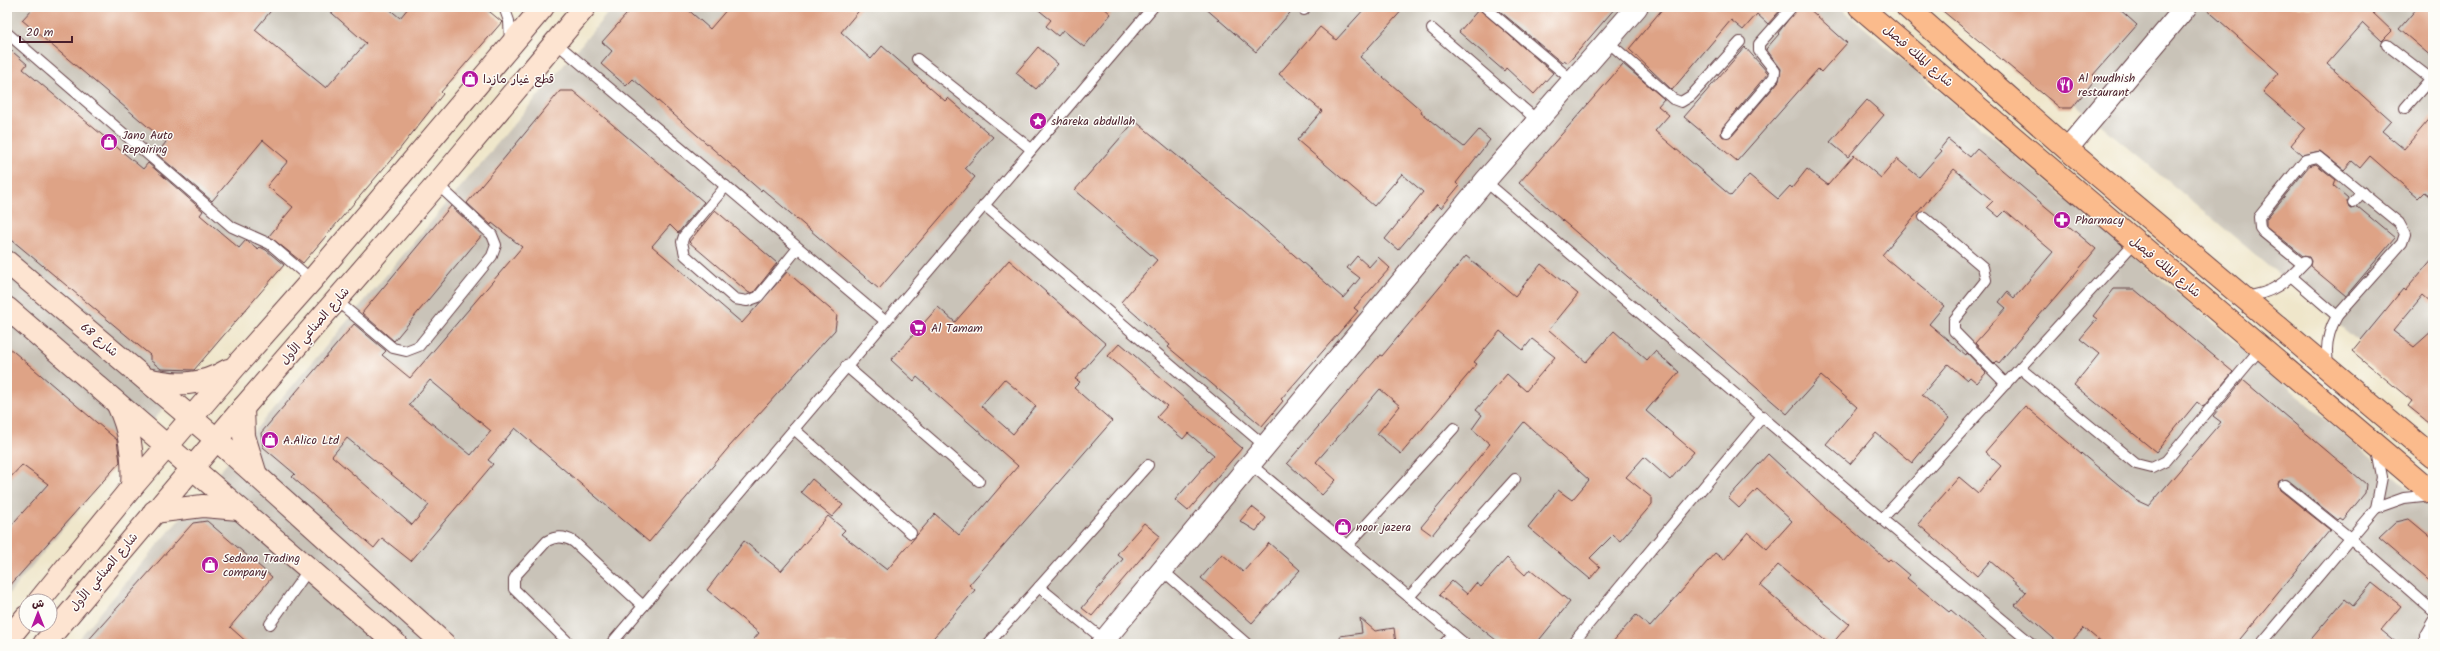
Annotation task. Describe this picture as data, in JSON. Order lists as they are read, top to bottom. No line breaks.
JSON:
{"streets":{"main road":["شارع الملك فيصل","شارع الصناعي الأول","شارع 68"]},"crossings":[["شارع الصناعي الأول","شارع 68"]],"places":{"shop":["قطع غيار مازدا","Jano Auto Repairing","A.Alico Ltd","noor jazera","Sedana Trading company"],"restaurant":["Al mudhish restaurant"],"place":["shareka abdullah"],"pharmacy":["Pharmacy"],"supermarket":["Al Tamam"]},"scale_bar":"20 m","north":"top"}
